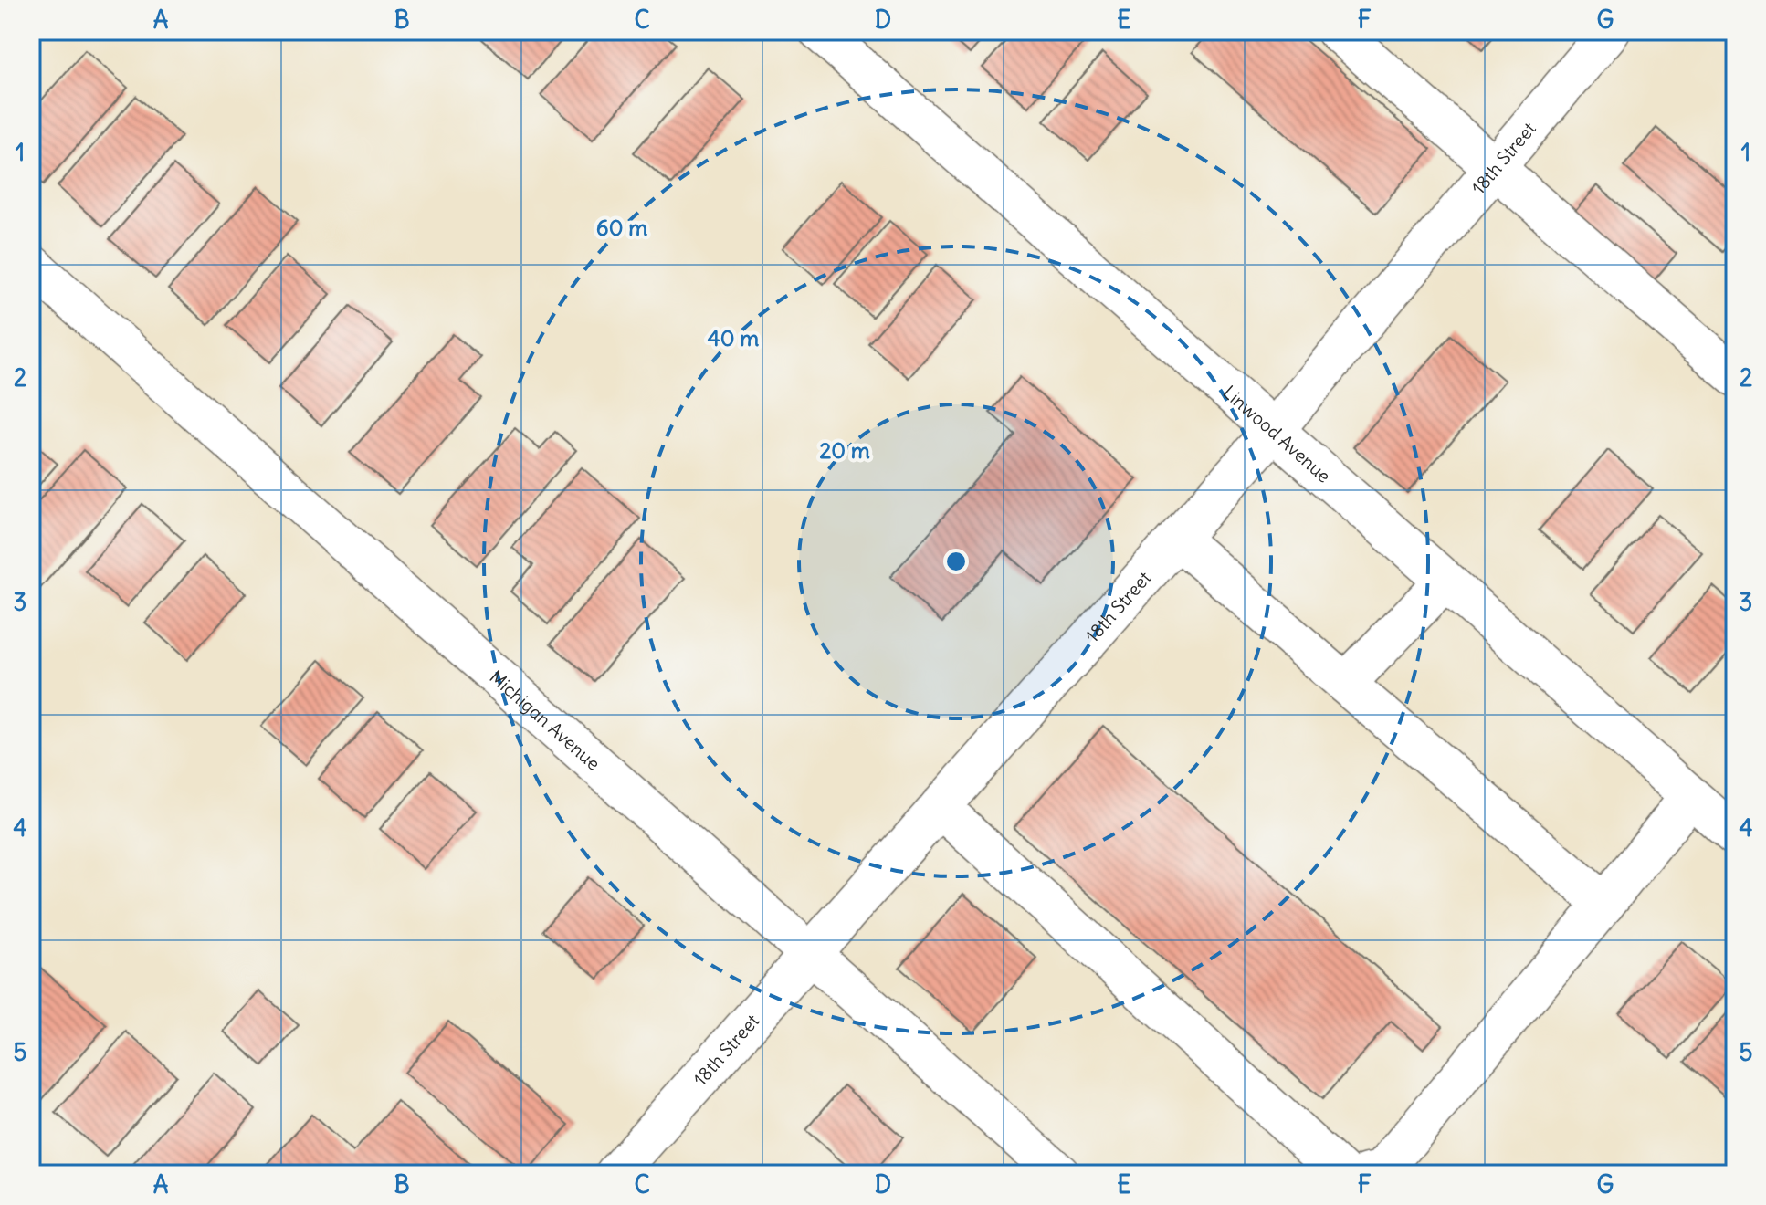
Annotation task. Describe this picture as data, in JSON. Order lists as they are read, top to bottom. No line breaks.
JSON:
{"streets":{"street":["18th Street","Linwood Avenue","Michigan Avenue"]},"crossings":[["18th Street","Linwood Avenue"],["18th Street","Michigan Avenue"]],"grid":{"columns":["A","B","C","D","E","F","G"],"rows":["1","2","3","4","5"]},"rings":["60 m","40 m","20 m"]}
